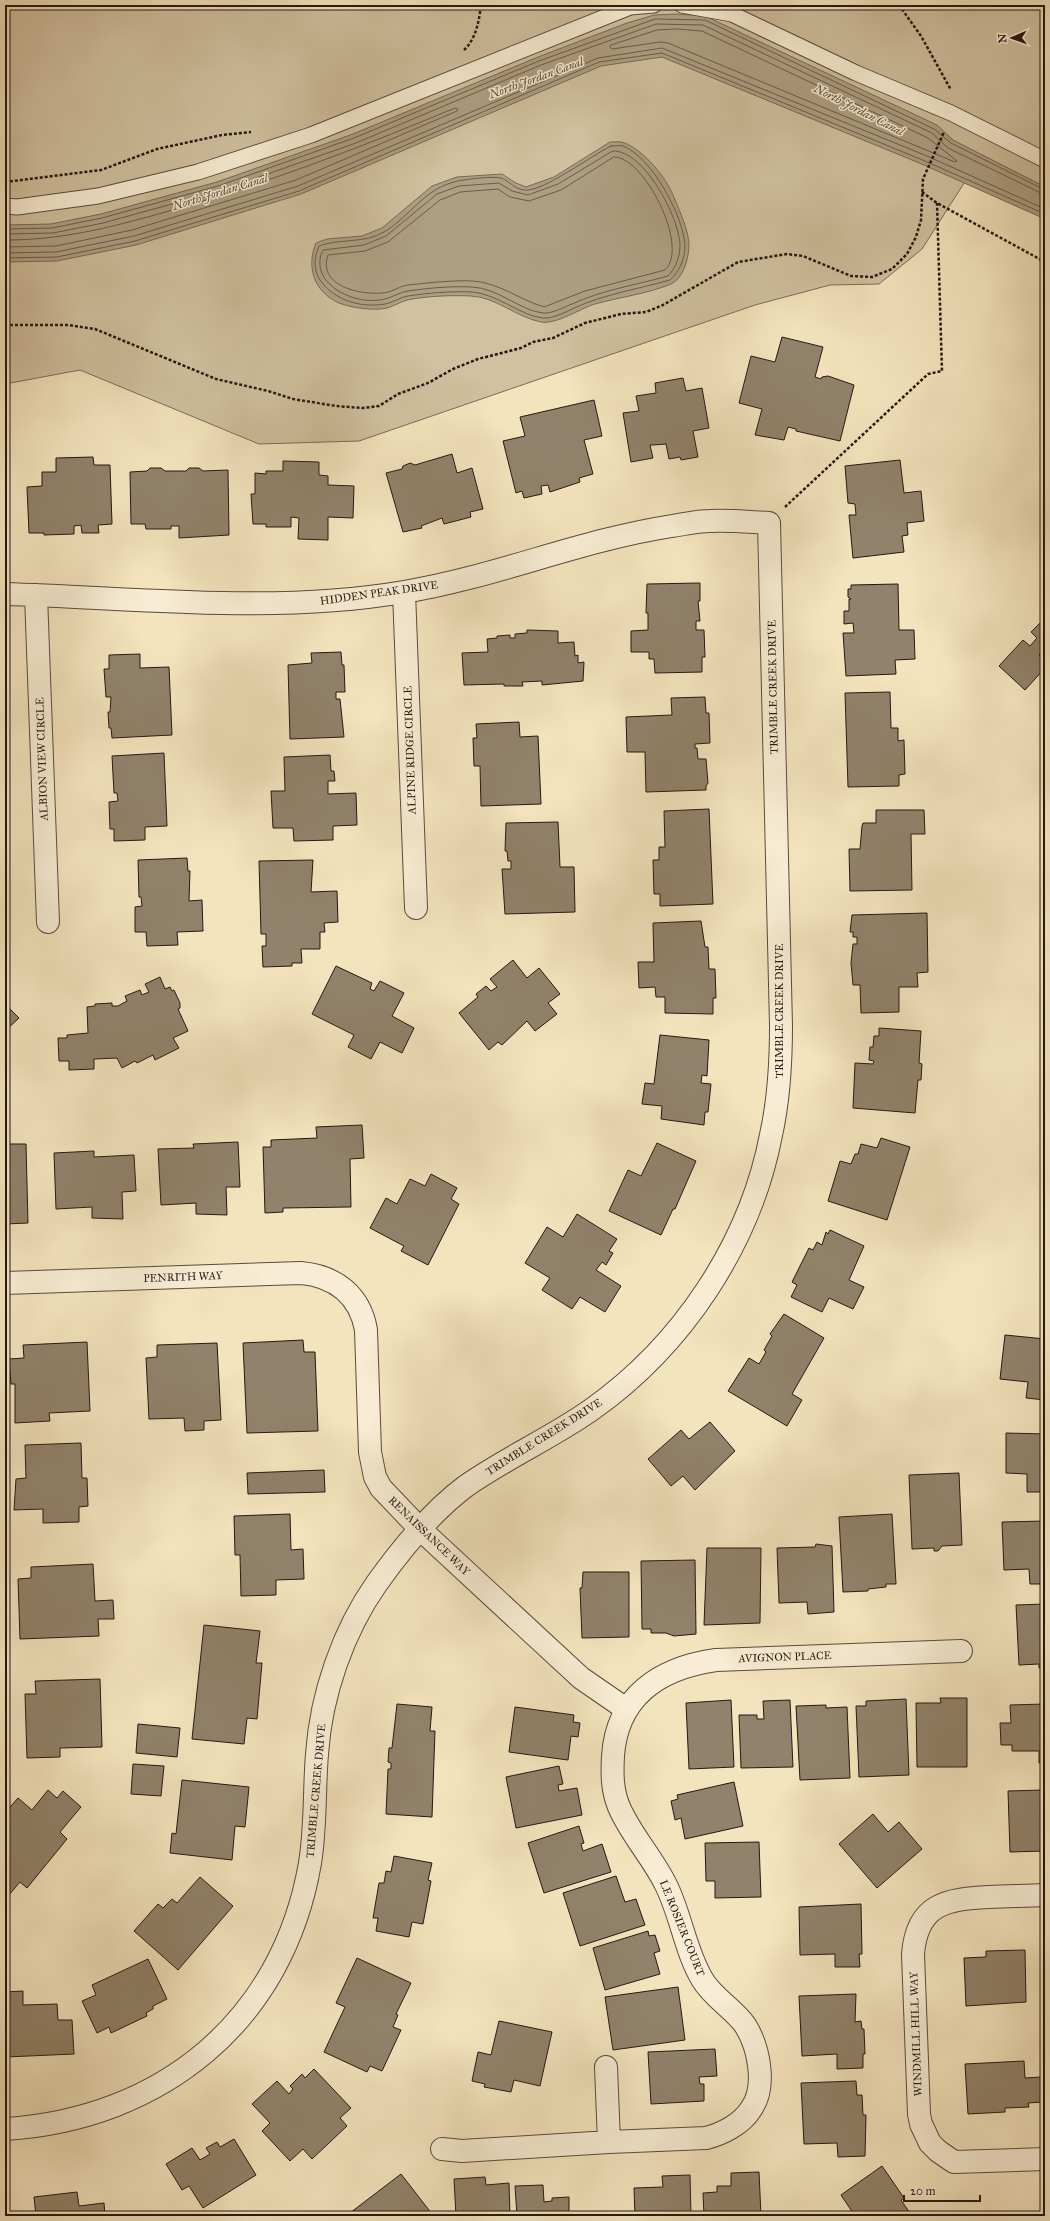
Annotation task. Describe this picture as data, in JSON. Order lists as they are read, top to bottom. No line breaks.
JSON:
{"streets":{"street":["HIDDEN PEAK DRIVE","TRIMBLE CREEK DRIVE","ALPINE RIDGE CIRCLE","ALBION VIEW CIRCLE","PENRITH WAY","RENAISSANCE WAY","AVIGNON PLACE","LE ROSIER COURT","WINDMILL HILL WAY"]},"crossings":[["HIDDEN PEAK DRIVE","TRIMBLE CREEK DRIVE"],["HIDDEN PEAK DRIVE","ALPINE RIDGE CIRCLE"],["HIDDEN PEAK DRIVE","ALBION VIEW CIRCLE"],["TRIMBLE CREEK DRIVE","RENAISSANCE WAY"],["PENRITH WAY","RENAISSANCE WAY"],["RENAISSANCE WAY","AVIGNON PLACE"],["RENAISSANCE WAY","LE ROSIER COURT"],["AVIGNON PLACE","LE ROSIER COURT"]],"water":["North Jordan Canal"],"scale_bar":"20 m","north":"left"}
